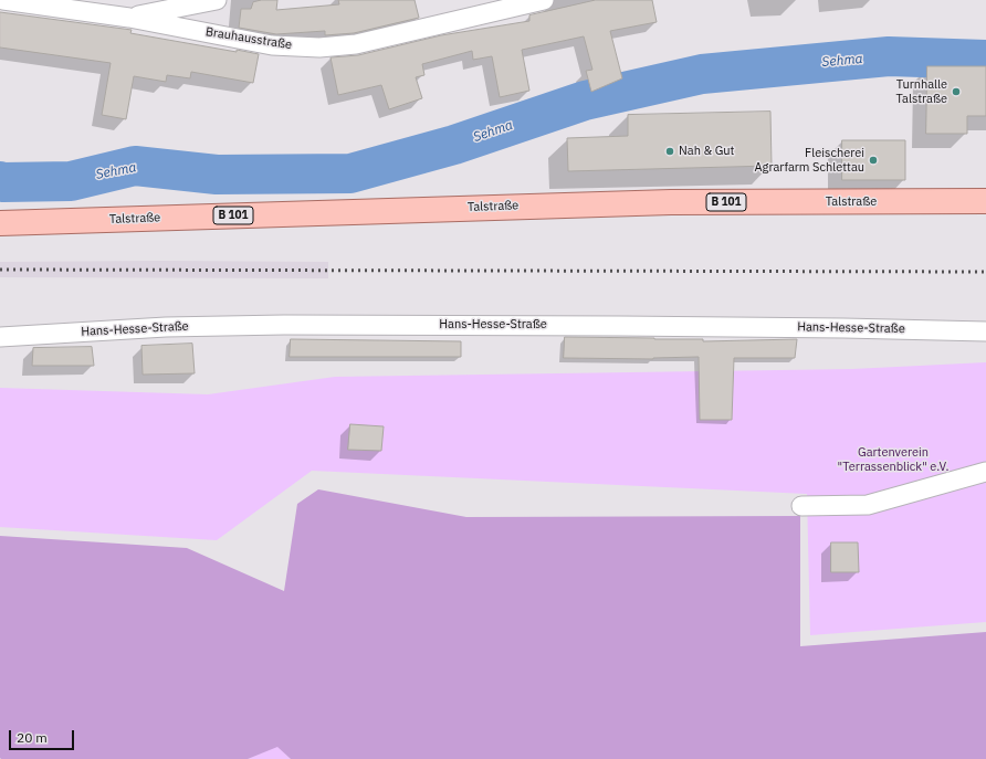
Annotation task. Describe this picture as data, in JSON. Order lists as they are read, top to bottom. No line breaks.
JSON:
{"streets":{"main road":["B 101","Talstraße"],"street":["Brauhausstraße","Hans-Hesse-Straße"]},"water":["Sehma"],"parks":["Gartenverein \"Terrassenblick\" e.V."],"places":["Turnhalle Talstraße","Nah & Gut","Fleischerei Agrarfarm Schlettau"],"scale_bar":"20 m"}
